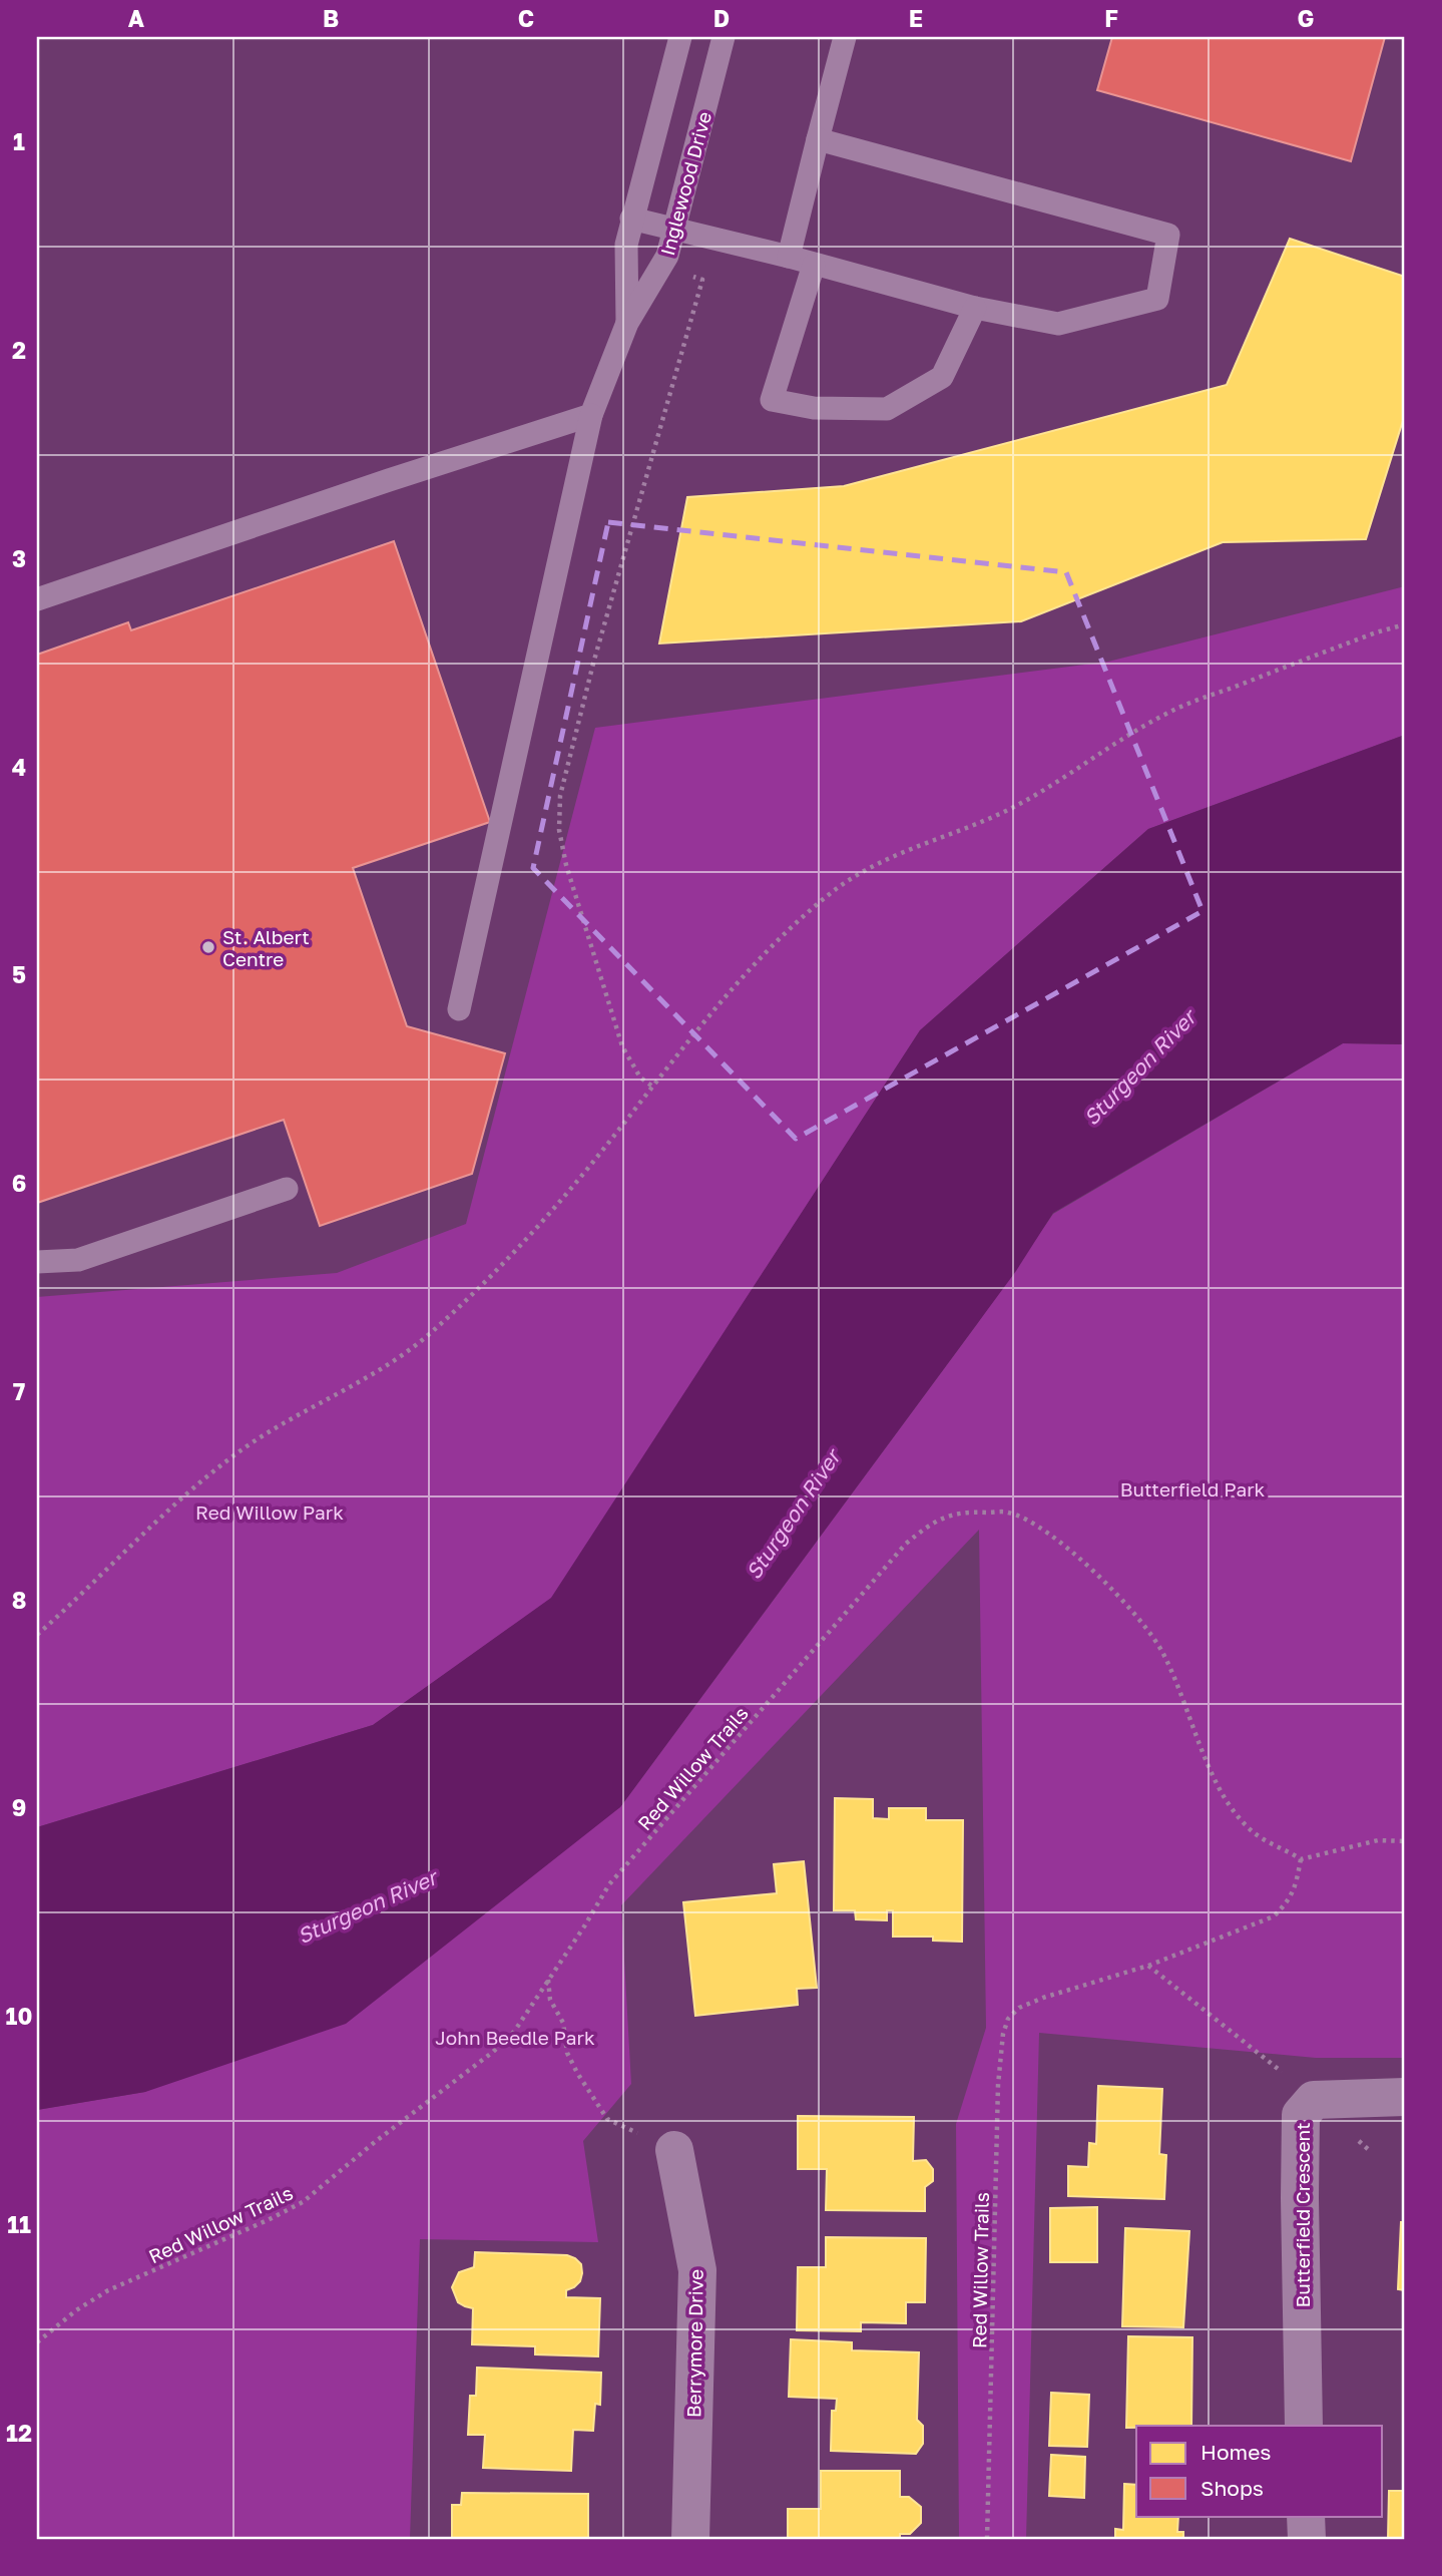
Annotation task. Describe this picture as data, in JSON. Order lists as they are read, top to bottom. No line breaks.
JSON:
{"streets":{"street":["Butterfield Crescent","Berrymore Drive"],"lane":["Inglewood Drive"],"path":["Red Willow Trails"]},"water":["Sturgeon River"],"parks":["Butterfield Park","Red Willow Park","John Beedle Park"],"places":["St. Albert Centre"],"legend":["Homes","Shops"],"grid":{"columns":["A","B","C","D","E","F","G"],"rows":["1","2","3","4","5","6","7","8","9","10","11","12"]}}
